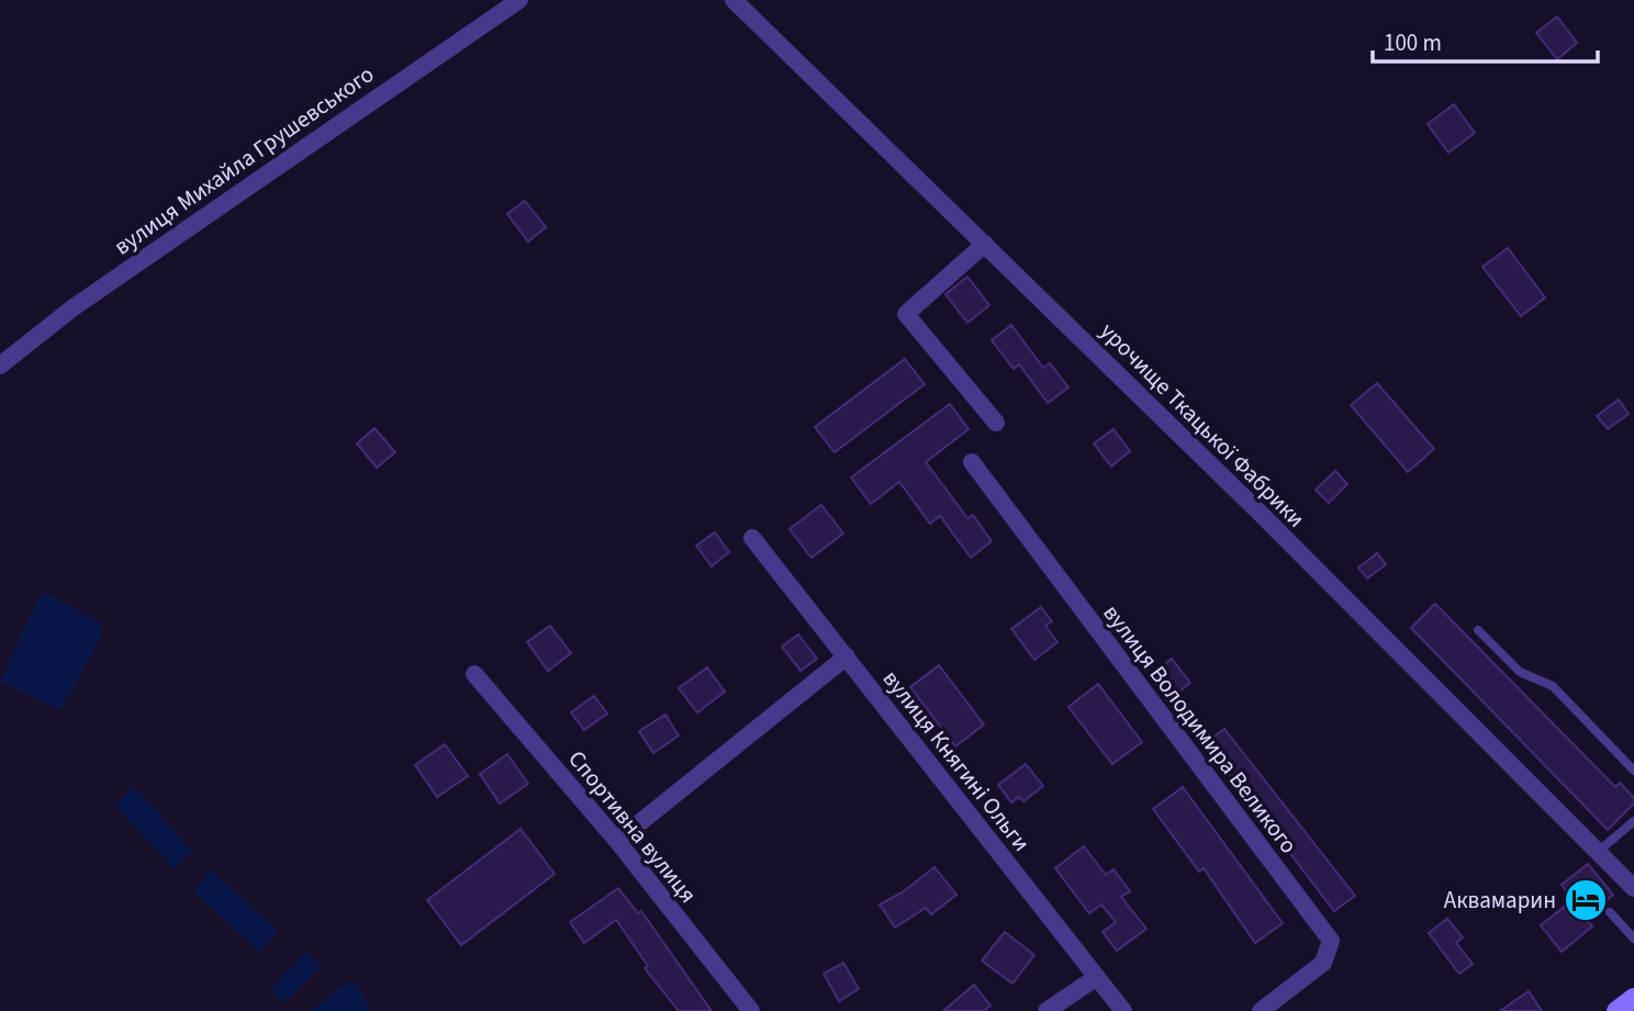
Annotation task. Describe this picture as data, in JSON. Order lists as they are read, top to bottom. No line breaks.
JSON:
{"streets":{"street":["вулиця Михайла Грушевського","урочище Ткацької Фабрики","вулиця Володимира Великого","вулиця Княгині Ольги","Спортивна вулиця"]},"places":{"hotel":["Аквамарин"]},"scale_bar":"100 m"}
